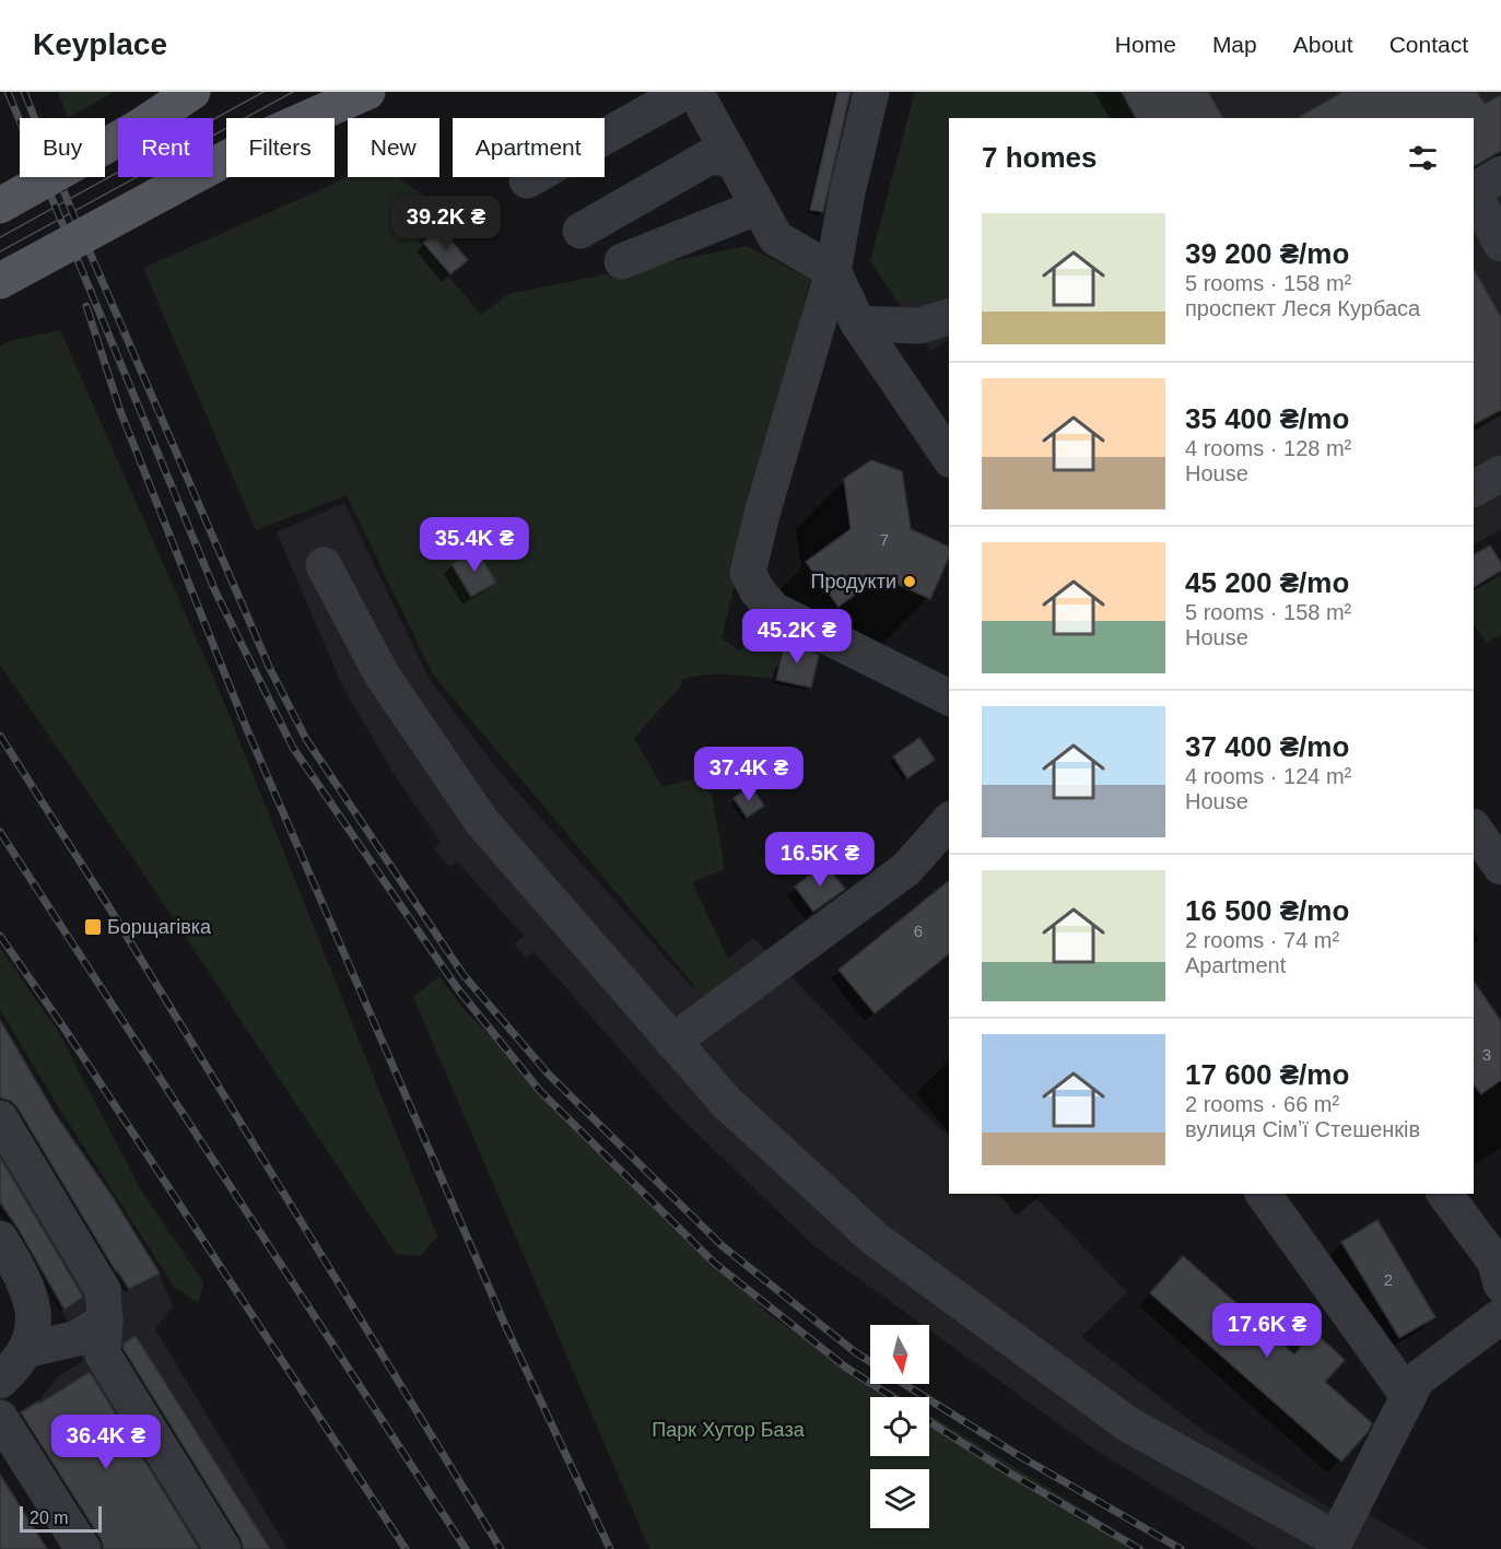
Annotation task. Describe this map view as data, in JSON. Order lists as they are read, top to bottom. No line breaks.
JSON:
{"parks":["Парк Хутор База"],"places":{"other":["Продукти"],"transit":["Борщагівка"]},"house_numbers":["7","6","3","2"],"scale_bar":"20 m","north":"bottom","page":{"header":"Keyplace","nav":["Home","Map","About","Contact"],"chip":["Buy","Rent","Filters","New","Apartment"],"heading":"7 homes","price":["39.2K ₴","35.4K ₴","45.2K ₴","37.4K ₴","16.5K ₴","17.6K ₴","36.4K ₴"],"list":[{"name":"39 200 ₴/mo","note":"5 rooms · 158 m² · проспект Леся Курбаса"},{"name":"35 400 ₴/mo","note":"4 rooms · 128 m² · House"},{"name":"45 200 ₴/mo","note":"5 rooms · 158 m² · House"},{"name":"37 400 ₴/mo","note":"4 rooms · 124 m² · House"},{"name":"16 500 ₴/mo","note":"2 rooms · 74 m² · Apartment"},{"name":"17 600 ₴/mo","note":"2 rooms · 66 m² · вулиця Сімʼї Стешенків"}],"scale":"20 m"}}
